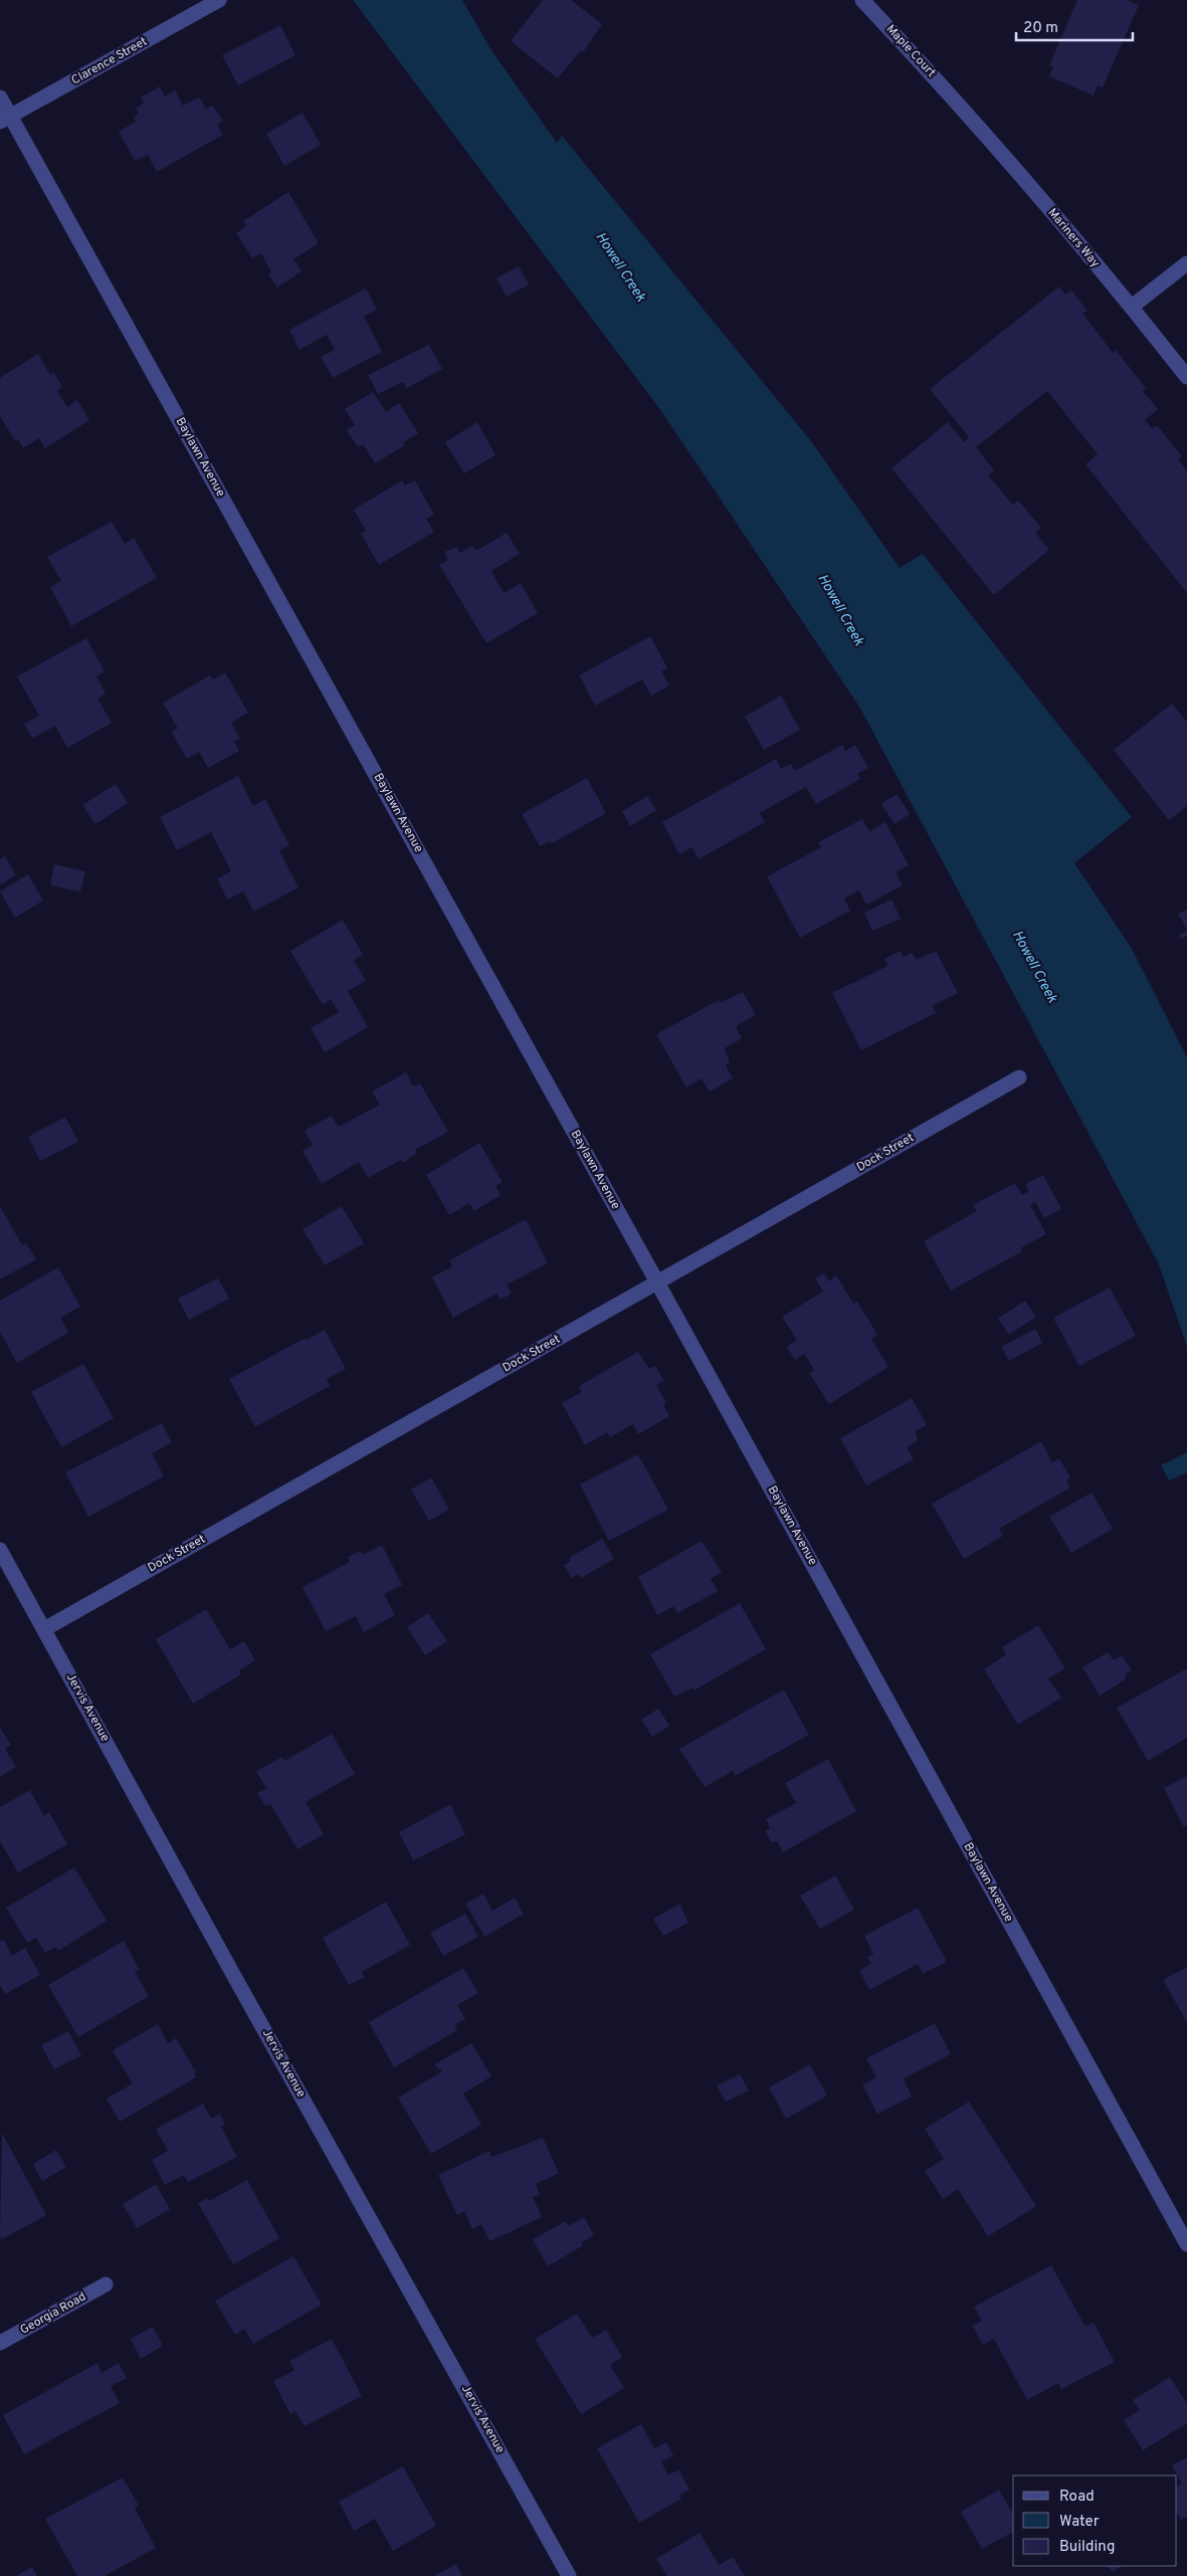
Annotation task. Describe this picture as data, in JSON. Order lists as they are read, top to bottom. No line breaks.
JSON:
{"streets":{"street":["Maple Court","Clarence Street","Mariners Way","Baylawn Avenue","Dock Street","Jervis Avenue","Georgia Road"]},"crossings":[["Maple Court","Mariners Way"],["Clarence Street","Baylawn Avenue"],["Baylawn Avenue","Dock Street"],["Dock Street","Jervis Avenue"]],"water":["Howell Creek"],"legend":["Road","Water","Building"],"scale_bar":"20 m"}
